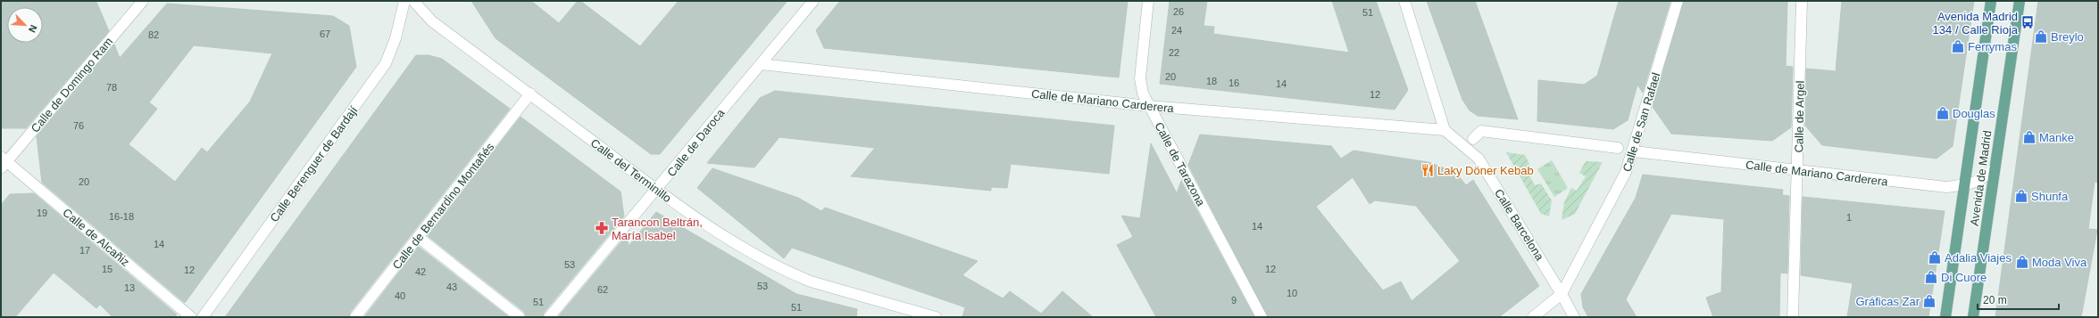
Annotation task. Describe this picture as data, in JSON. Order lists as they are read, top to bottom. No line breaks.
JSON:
{"streets":{"main road":["Avenida de Madrid"],"street":["Calle de Domingo Ram","Calle de Mariano Carderera","Calle de Argel","Calle de San Rafael","Calle de Daroca","Calle Berenguer de Bardají","Calle de Tarazona","Calle del Terminillo","Calle de Bernardino Montañés","Calle Barcelona","Calle de Alcañiz"]},"crossings":[["Calle de Domingo Ram","Calle de Alcañiz"],["Calle de Mariano Carderera","Calle de Argel"],["Calle de Mariano Carderera","Calle de San Rafael"],["Calle de Mariano Carderera","Calle de Daroca"],["Calle de Mariano Carderera","Calle de Tarazona"],["Calle de Mariano Carderera","Avenida de Madrid"],["Calle de Mariano Carderera","Calle Barcelona"],["Calle de San Rafael","Calle Barcelona"],["Calle de Daroca","Calle del Terminillo"],["Calle del Terminillo","Calle de Bernardino Montañés"]],"places":{"bus stop":["Avenida Madrid 134 / Calle Rioja"],"shop":["Breylo","Ferrymas","Douglas","Manke","Shunfa","Adalia Viajes","Moda Viva","Di Cuore","Gráficas Zar"],"restaurant":["Laky Döner Kebab"],"pharmacy":["Tarancon Beltrán, María Isabel"]},"house_numbers":["26","51","24","67","82","22","20","18","16","14","78","12","76","20","19","16-18","1","14","14","17","53","15","12","12","42","53","43","13","62","10","40","9","51","51"],"scale_bar":"20 m","north":"bottom right"}
